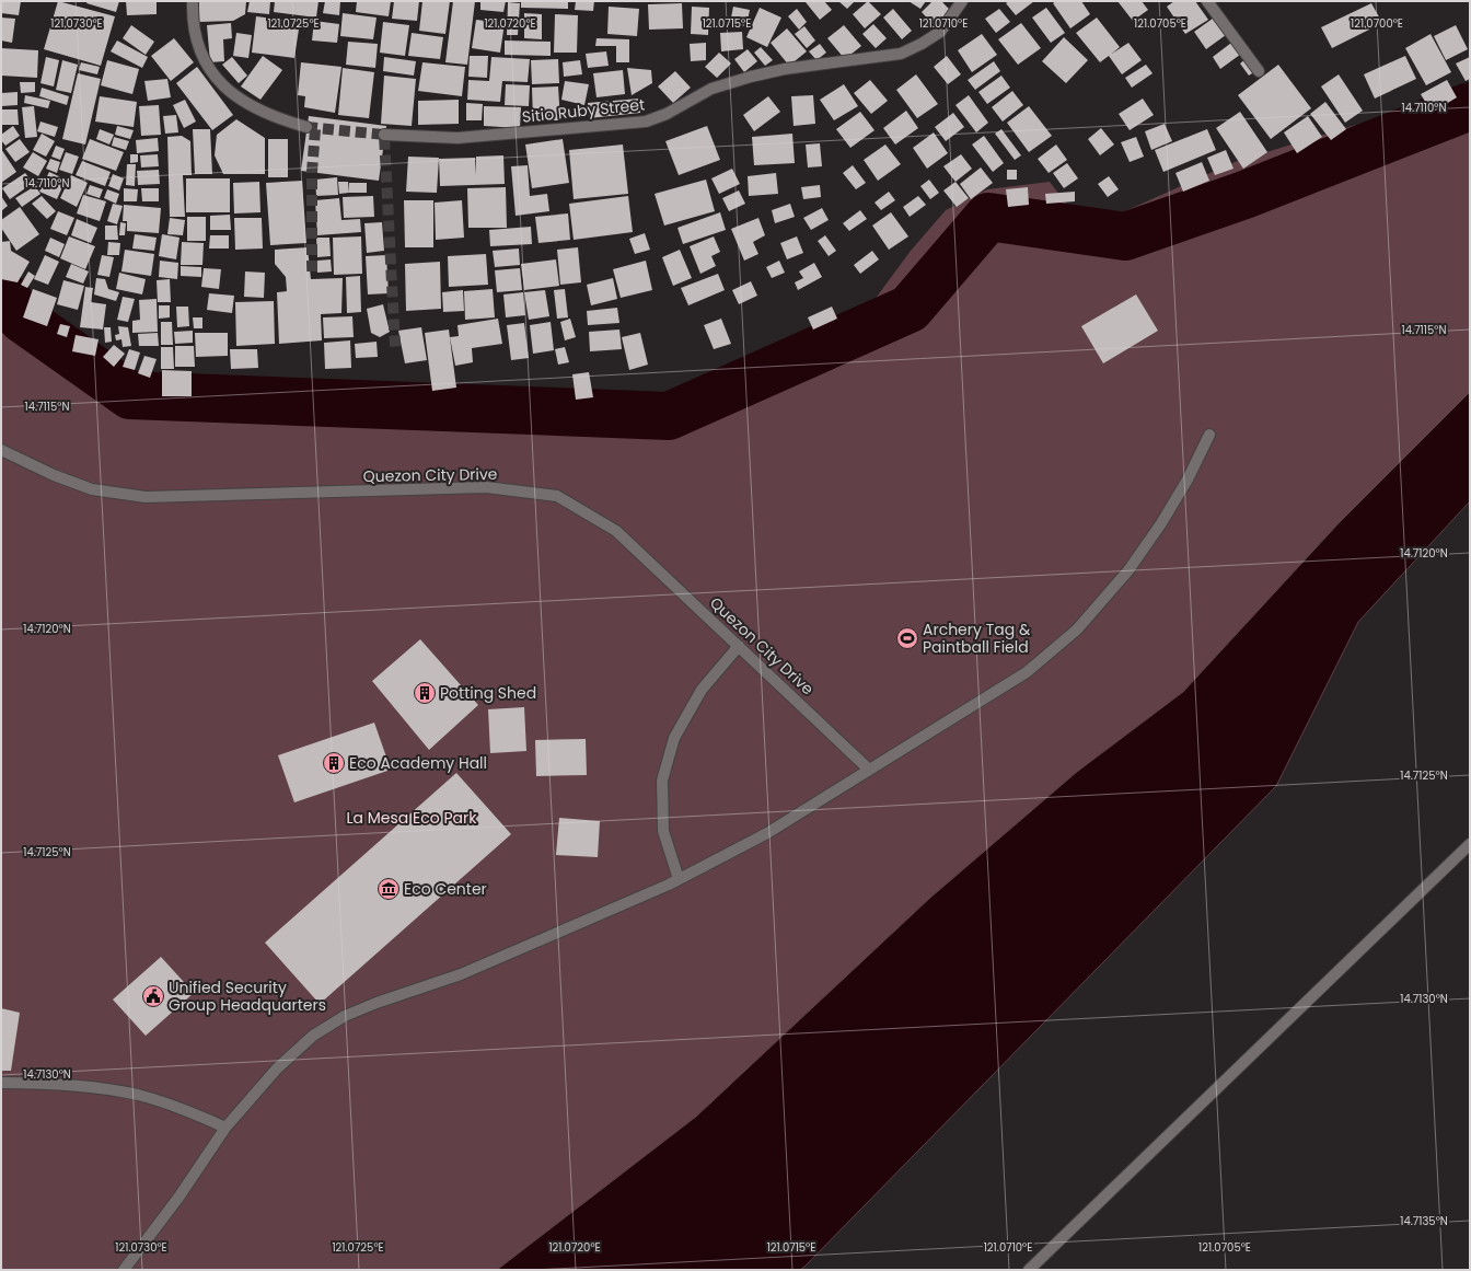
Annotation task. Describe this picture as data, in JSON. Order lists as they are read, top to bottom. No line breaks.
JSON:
{"streets":{"street":["Sitio Ruby Street","Quezon City Drive"]},"parks":["La Mesa Eco Park"],"places":{"sports":["Archery Tag & Paintball Field"],"building":["Potting Shed","Eco Academy Hall"],"museum":["Eco Center"],"public building":["Unified Security Group Headquarters"]},"coordinates":["121.0730°E","121.0725°E","121.0720°E","121.0715°E","121.0710°E","121.0705°E","121.0700°E","14.7110°N","14.7115°N","14.7120°N","14.7125°N","14.7130°N","14.7135°N"]}
